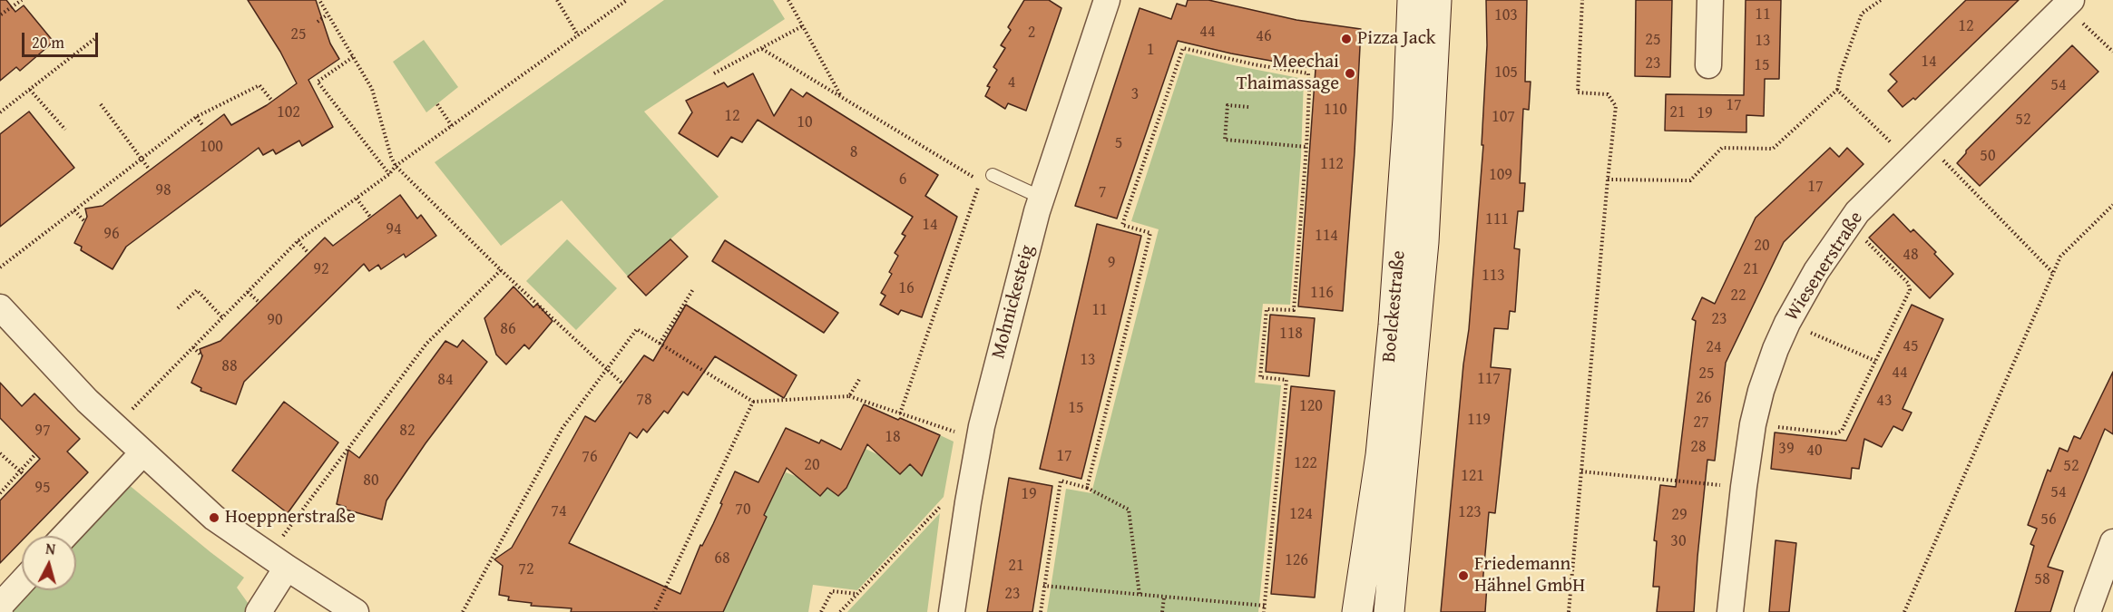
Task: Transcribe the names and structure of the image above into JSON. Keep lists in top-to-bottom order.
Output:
{
  "streets": {
    "main road": ["Boelckestraße"],
    "street": ["Wiesenerstraße", "Mohnickesteig"]
  },
  "places": [
    "Pizza Jack",
    "Meechai Thaimassage",
    "Hoeppnerstraße",
    "Friedemann Hähnel GmbH"
  ],
  "house_numbers": [
    "11",
    "103",
    "12",
    "44",
    "2",
    "25",
    "46",
    "25",
    "13",
    "1",
    "14",
    "23",
    "15",
    "105",
    "4",
    "54",
    "3",
    "17",
    "110",
    "102",
    "21",
    "19",
    "12",
    "107",
    "52",
    "10",
    "5",
    "100",
    "8",
    "50",
    "112",
    "109",
    "6",
    "17",
    "98",
    "7",
    "111",
    "14",
    "94",
    "96",
    "114",
    "20",
    "48",
    "9",
    "92",
    "21",
    "113",
    "16",
    "116",
    "22",
    "11",
    "23",
    "90",
    "86",
    "118",
    "45",
    "24",
    "13",
    "88",
    "44",
    "25",
    "117",
    "84",
    "26",
    "78",
    "43",
    "120",
    "15",
    "119",
    "27",
    "97",
    "82",
    "18",
    "28",
    "39",
    "40",
    "17",
    "76",
    "122",
    "20",
    "52",
    "121",
    "80",
    "95",
    "54",
    "19",
    "70",
    "74",
    "123",
    "124",
    "29",
    "56",
    "30",
    "68",
    "126",
    "21",
    "72",
    "58",
    "23"
  ],
  "scale_bar": "20 m",
  "north": "top"
}
